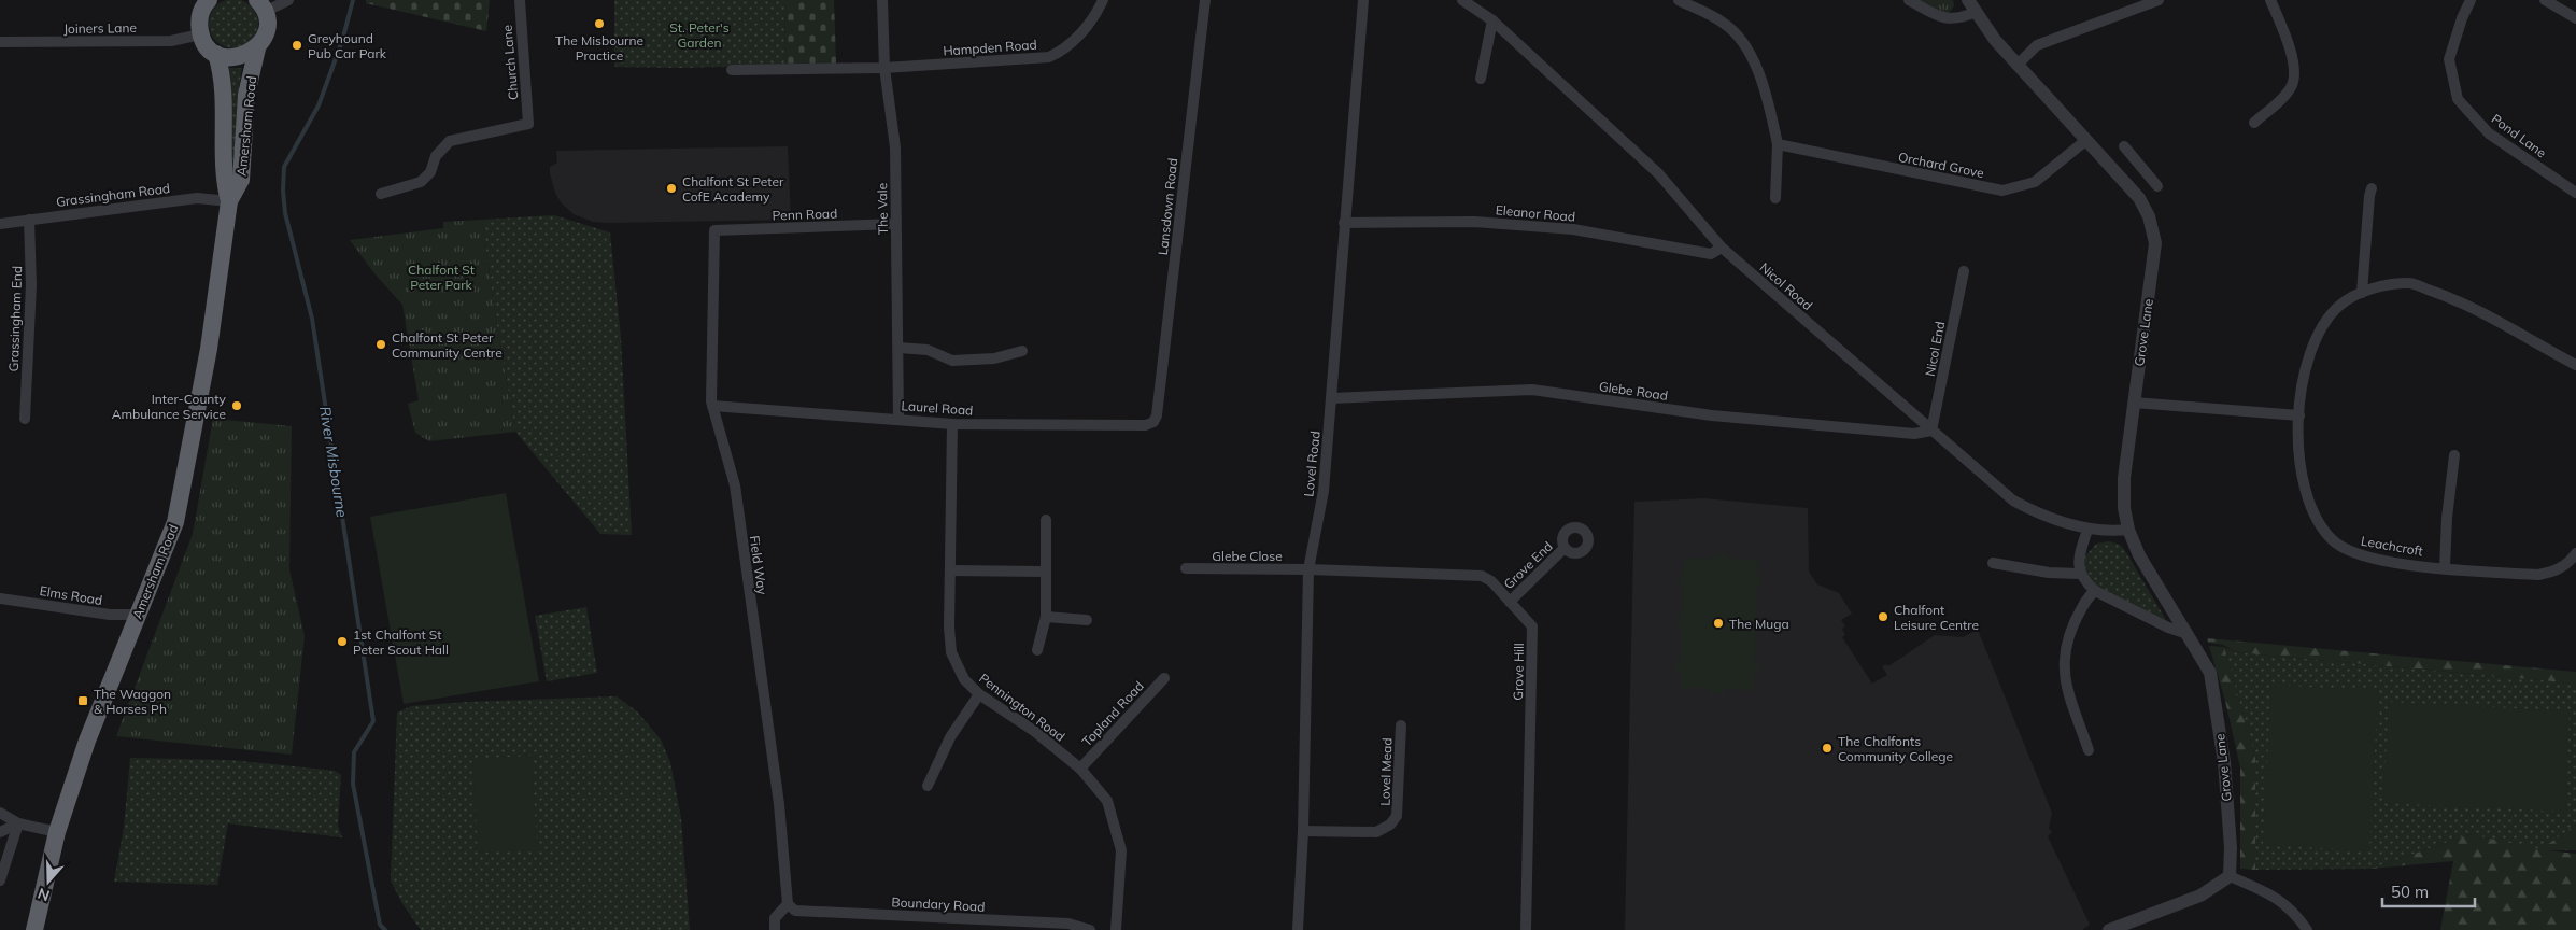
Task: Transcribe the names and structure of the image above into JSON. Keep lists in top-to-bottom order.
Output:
{
  "streets": {
    "highway": ["Amersham Road"],
    "street": [
      "Joiners Lane",
      "Hampden Road",
      "Church Lane",
      "Pond Lane",
      "Orchard Grove",
      "Grassingham Road",
      "Lansdown Road",
      "The Vale",
      "Eleanor Road",
      "Penn Road",
      "Nicol Road",
      "Grassingham End",
      "Grove Lane",
      "Nicol End",
      "Glebe Road",
      "Laurel Road",
      "Lovel Road",
      "Leachcroft",
      "Glebe Close",
      "Field Way",
      "Grove End",
      "Elms Road",
      "Grove Hill",
      "Pennington Road",
      "Topland Road",
      "Lovel Mead",
      "Boundary Road"
    ]
  },
  "crossings": [
    ["Hampden Road", "The Vale"],
    ["Amersham Road", "Grassingham Road"],
    ["Amersham Road", "Elms Road"],
    ["Orchard Grove", "Grove Lane"],
    ["Grassingham Road", "Grassingham End"],
    ["Lansdown Road", "Laurel Road"],
    ["The Vale", "Penn Road"],
    ["The Vale", "Laurel Road"],
    ["Eleanor Road", "Nicol Road"],
    ["Eleanor Road", "Lovel Road"],
    ["Penn Road", "Field Way"],
    ["Nicol Road", "Grove Lane"],
    ["Nicol Road", "Nicol End"],
    ["Nicol Road", "Glebe Road"],
    ["Nicol End", "Glebe Road"],
    ["Glebe Road", "Lovel Road"],
    ["Laurel Road", "Field Way"],
    ["Laurel Road", "Pennington Road"],
    ["Lovel Road", "Glebe Close"],
    ["Lovel Road", "Grove Hill"],
    ["Lovel Road", "Lovel Mead"],
    ["Glebe Close", "Grove Hill"],
    ["Field Way", "Boundary Road"],
    ["Grove End", "Grove Hill"],
    ["Pennington Road", "Topland Road"]
  ],
  "water": ["River Misbourne"],
  "parks": ["St. Peter's Garden", "Chalfont St Peter Park"],
  "places": {
    "other": [
      "The Misbourne Practice",
      "Greyhound Pub Car Park",
      "Chalfont St Peter CofE Academy",
      "Chalfont St Peter Community Centre",
      "Inter-County Ambulance Service",
      "Chalfont Leisure Centre",
      "The Muga",
      "1st Chalfont St Peter Scout Hall",
      "The Chalfonts Community College"
    ],
    "transit": ["The Waggon & Horses Ph"]
  },
  "scale_bar": "50 m",
  "north": "bottom"
}
